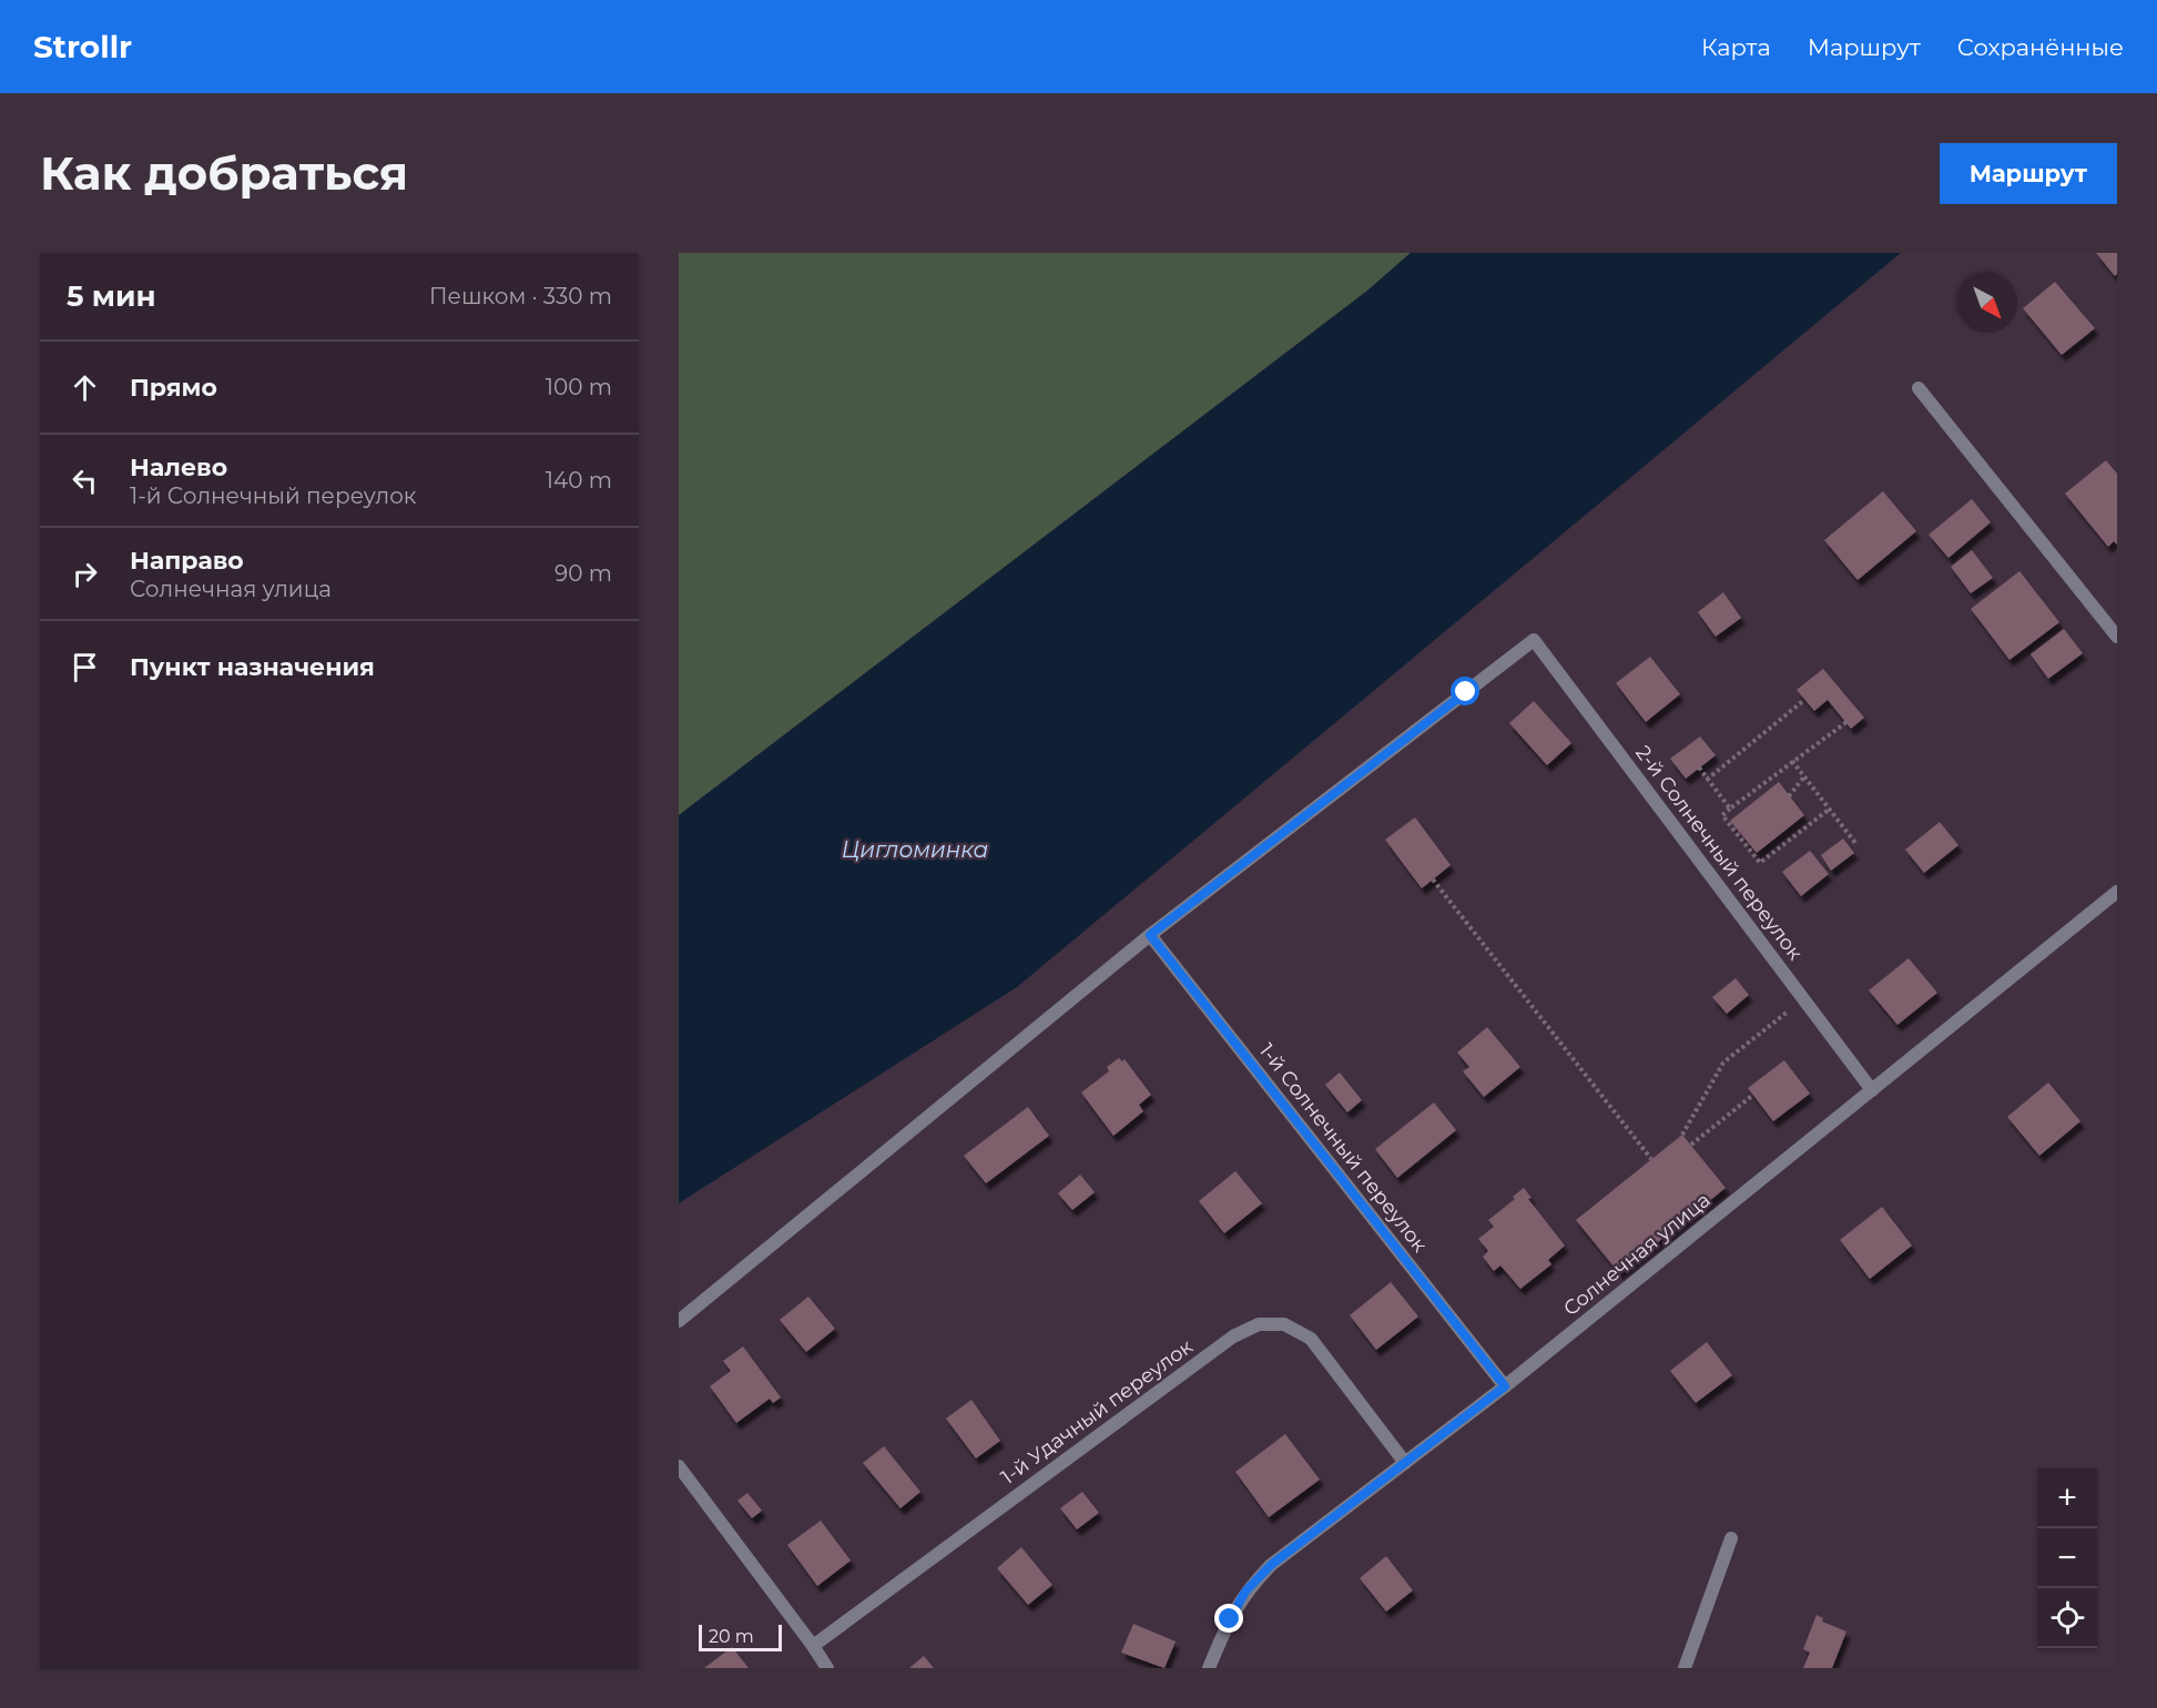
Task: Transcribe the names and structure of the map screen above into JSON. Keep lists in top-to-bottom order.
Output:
{
  "streets": {
    "street": [
      "2-й Солнечный переулок",
      "1-й Солнечный переулок",
      "Солнечная улица",
      "1-й Удачный переулок"
    ]
  },
  "crossings": [
    ["2-й Солнечный переулок", "1-й Солнечный переулок"],
    ["2-й Солнечный переулок", "Солнечная улица"],
    ["1-й Солнечный переулок", "Солнечная улица"],
    ["Солнечная улица", "1-й Удачный переулок"]
  ],
  "water": ["Цигломинка"],
  "scale_bar": "20 m",
  "north": "bottom right",
  "page": {
    "header": "Strollr",
    "nav": ["Карта", "Маршрут", "Сохранённые"],
    "buttons": "Маршрут",
    "title": "Как добраться",
    "heading": ["5 мин", "Пешком · 330 m"],
    "list": [
      ["Прямо", "100 m"],
      ["Налево", "1-й Солнечный переулок", "140 m"],
      ["Направо", "Солнечная улица", "90 m"],
      "Пункт назначения"
    ],
    "map_buttons": ["+", "−"],
    "scale": "20 m"
  }
}
